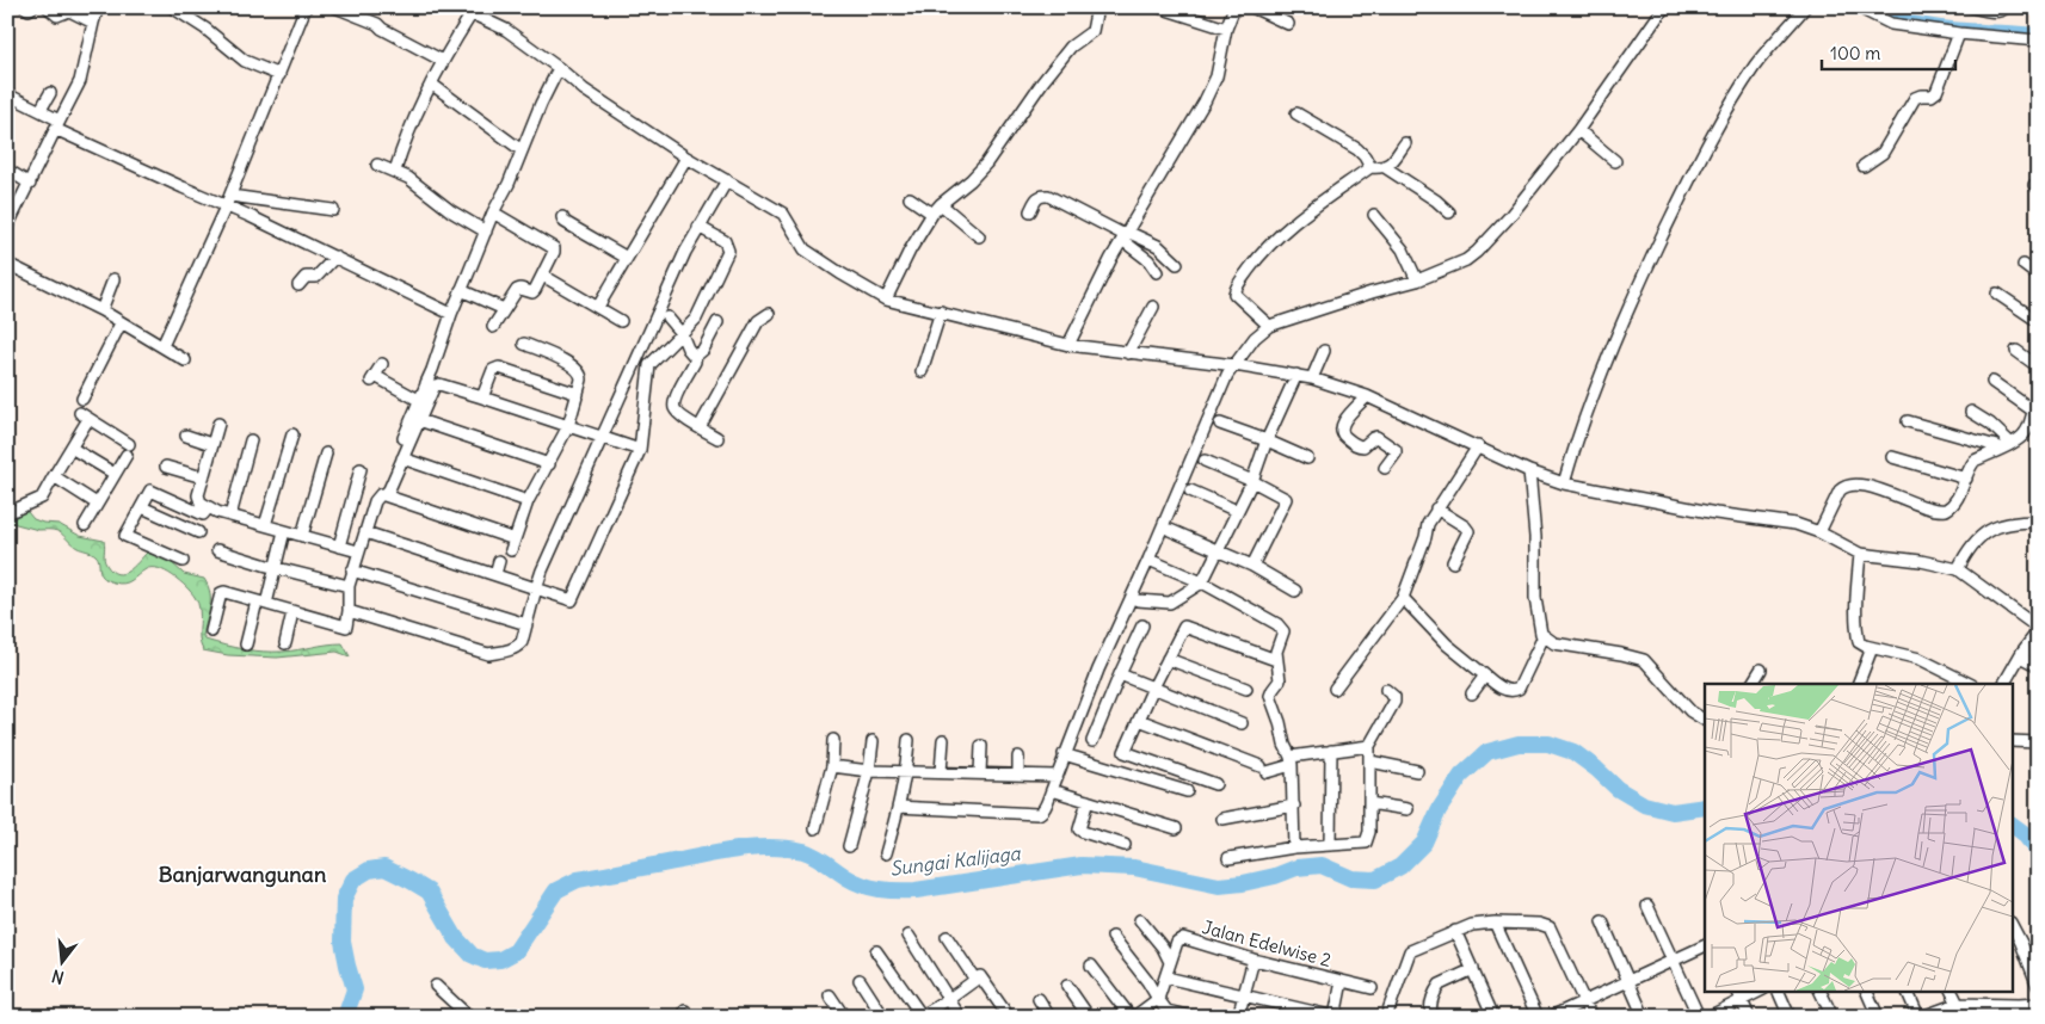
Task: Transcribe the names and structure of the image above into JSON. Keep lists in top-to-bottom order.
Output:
{
  "streets": {
    "street": ["Jalan Edelwise 2"]
  },
  "districts": ["Banjarwangunan"],
  "water": ["Sungai Kalijaga"],
  "scale_bar": "100 m",
  "north": "bottom"
}
